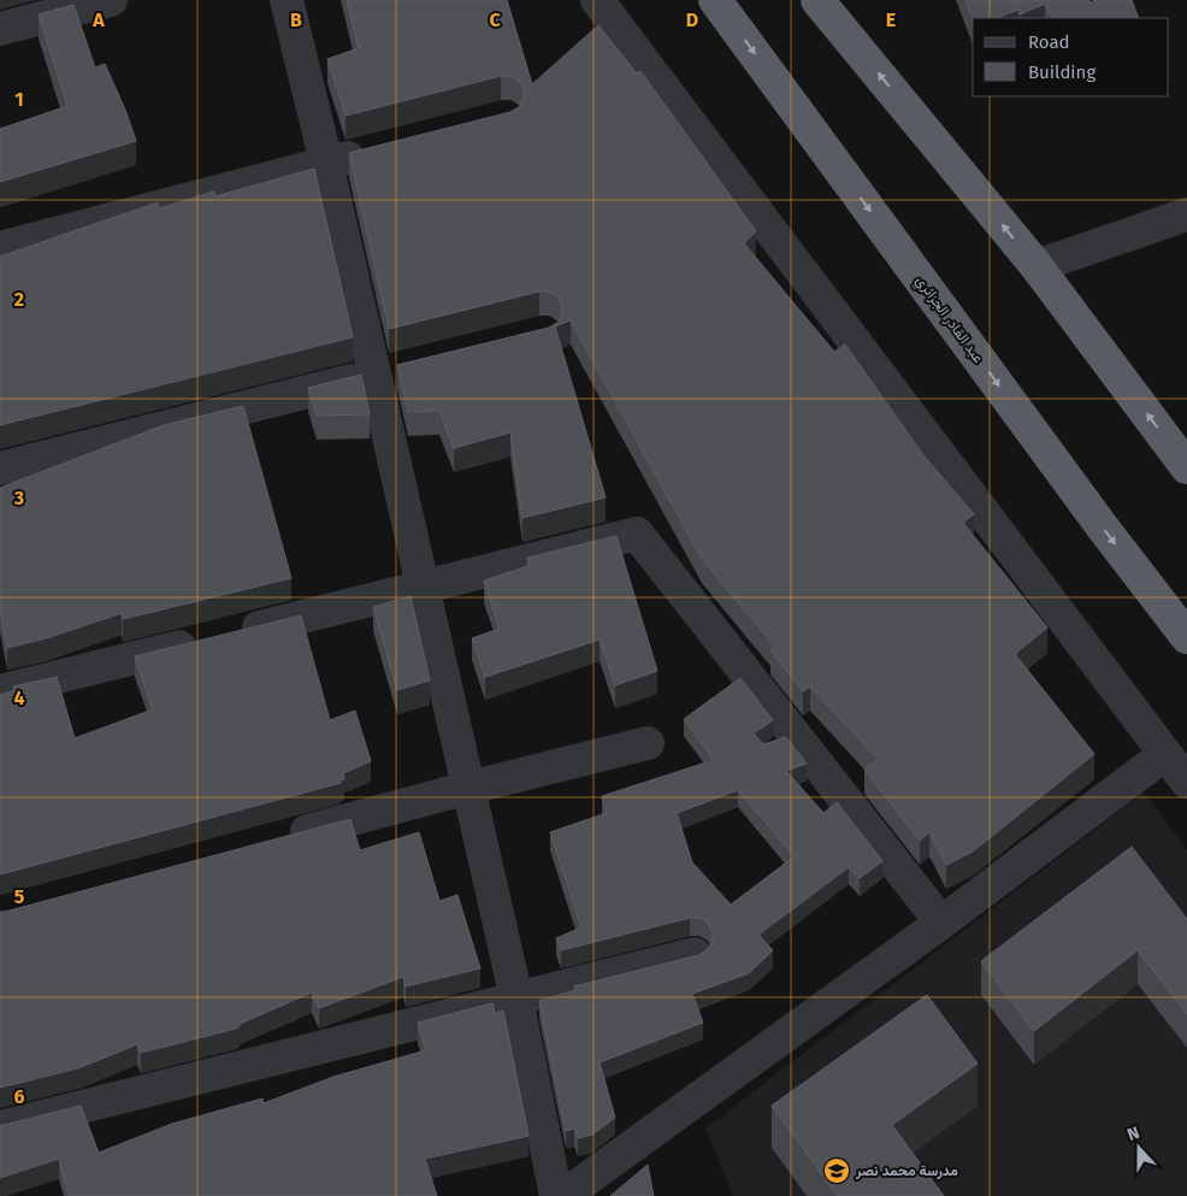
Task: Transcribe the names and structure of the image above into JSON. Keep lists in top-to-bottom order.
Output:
{
  "streets": {
    "highway": ["عبد القادر الجزائري"]
  },
  "places": {
    "school or university": ["مدرسة محمد نصر"]
  },
  "legend": ["Road", "Building"],
  "north": "top",
  "grid": {
    "columns": [
      "A",
      "B",
      "C",
      "D",
      "E"
    ],
    "rows": [
      "1",
      "2",
      "3",
      "4",
      "5",
      "6"
    ]
  }
}
